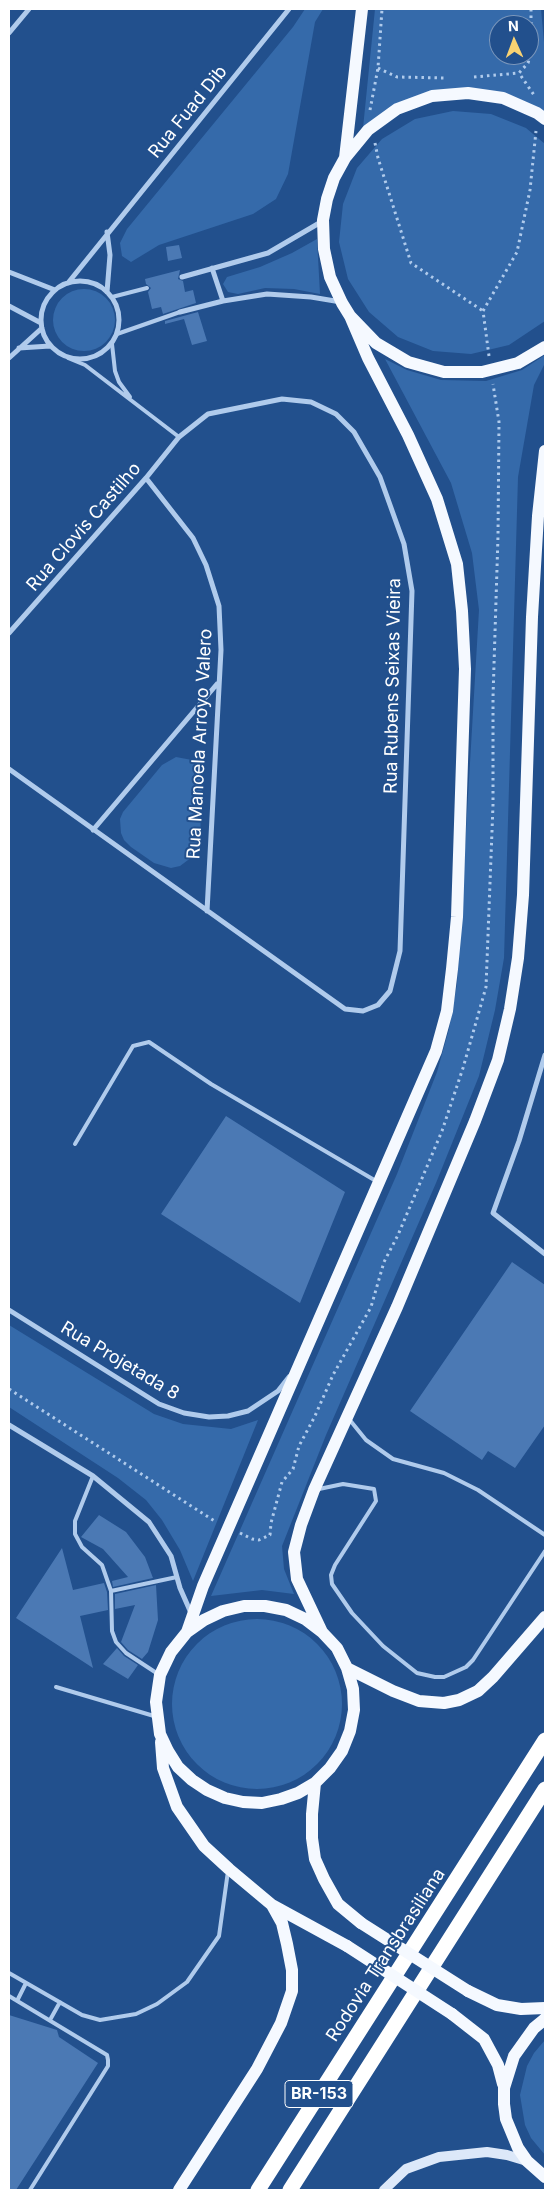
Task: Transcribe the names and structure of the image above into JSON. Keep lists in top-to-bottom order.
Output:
{
  "streets": {
    "highway": ["Rodovia Transbrasiliana", "BR-153"],
    "street": [
      "Rua Fuad Dib",
      "Rua Clovis Castilho",
      "Rua Rubens Seixas Vieira",
      "Rua Manoela Arroyo Valero",
      "Rua Projetada 8"
    ]
  },
  "crossings": [
    ["Rua Clovis Castilho", "Rua Rubens Seixas Vieira"],
    ["Rua Clovis Castilho", "Rua Manoela Arroyo Valero"],
    ["Rua Rubens Seixas Vieira", "Rua Manoela Arroyo Valero"]
  ],
  "north": "top"
}
